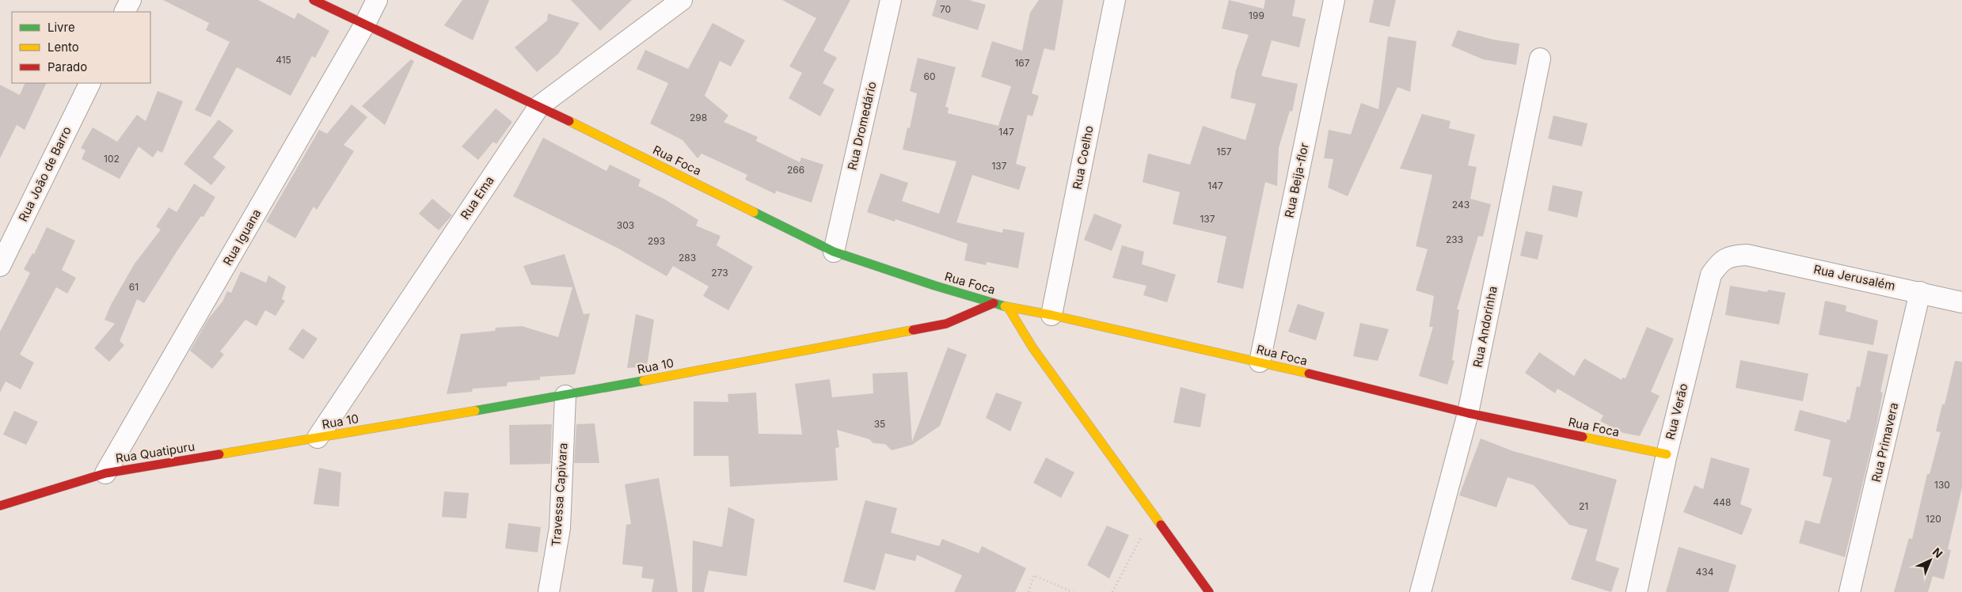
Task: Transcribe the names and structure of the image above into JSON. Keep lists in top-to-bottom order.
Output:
{
  "streets": {
    "street": [
      "Rua Dromedário",
      "Rua Coelho",
      "Rua Foca",
      "Rua João de Barro",
      "Rua Beija-flor",
      "Rua Ema",
      "Rua Iguana",
      "Rua Jerusalém",
      "Rua Andorinha",
      "Rua 10",
      "Rua Verão",
      "Rua Primavera",
      "Rua Quatipuru",
      "Travessa Capivara"
    ]
  },
  "crossings": [
    ["Rua Dromedário", "Rua Foca"],
    ["Rua Coelho", "Rua Foca"],
    ["Rua Foca", "Rua Beija-flor"],
    ["Rua Foca", "Rua Ema"],
    ["Rua Foca", "Rua Iguana"],
    ["Rua Foca", "Rua Andorinha"],
    ["Rua Foca", "Rua 10"],
    ["Rua Foca", "Rua Verão"],
    ["Rua Ema", "Rua 10"],
    ["Rua Ema", "Rua Quatipuru"],
    ["Rua Iguana", "Rua Quatipuru"],
    ["Rua Jerusalém", "Rua Verão"],
    ["Rua Jerusalém", "Rua Primavera"],
    ["Rua 10", "Rua Quatipuru"],
    ["Rua 10", "Travessa Capivara"]
  ],
  "house_numbers": [
    "70",
    "199",
    "415",
    "167",
    "60",
    "298",
    "147",
    "157",
    "102",
    "137",
    "266",
    "147",
    "243",
    "137",
    "303",
    "233",
    "293",
    "283",
    "273",
    "61",
    "35",
    "130",
    "448",
    "21",
    "120",
    "434"
  ],
  "legend": ["Livre", "Lento", "Parado"],
  "north": "top right"
}
